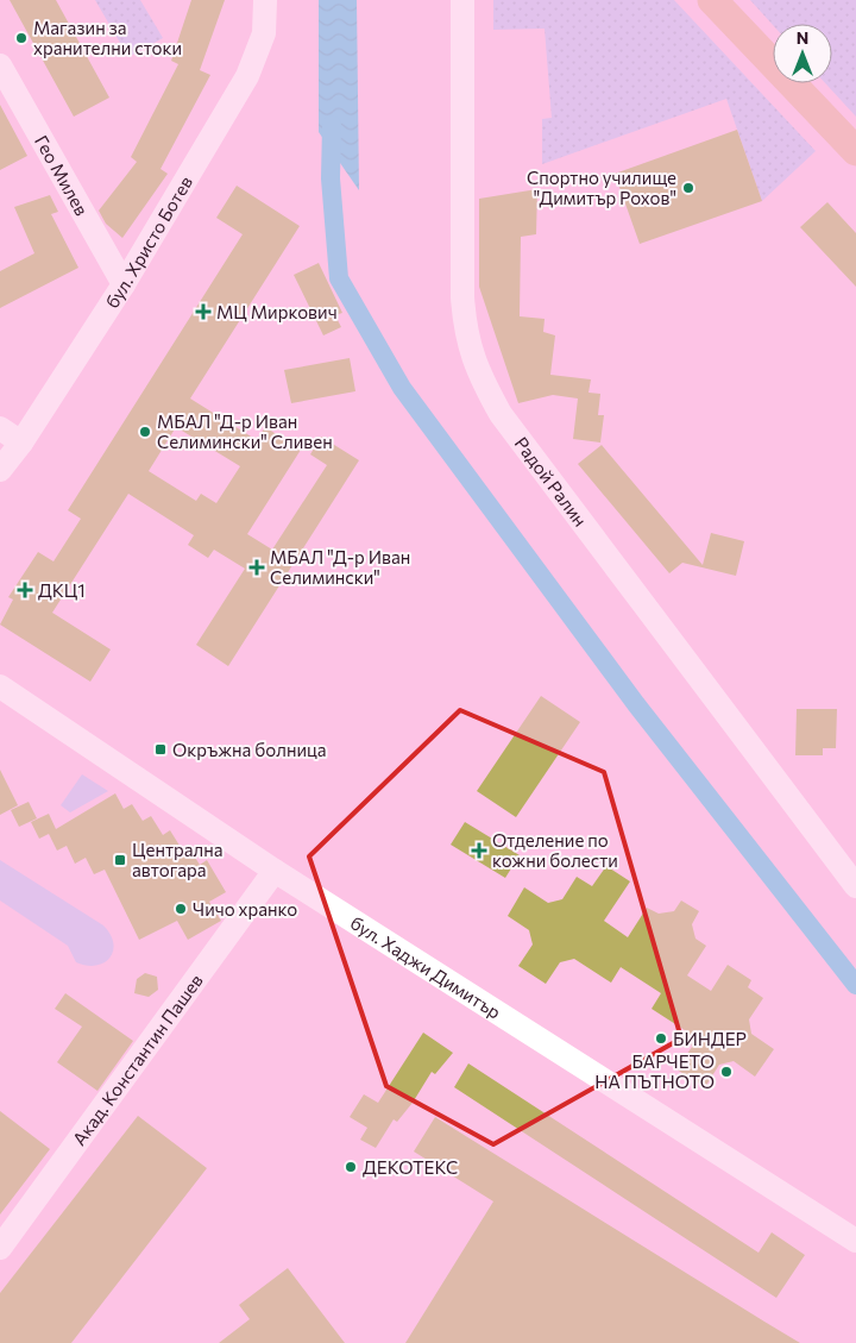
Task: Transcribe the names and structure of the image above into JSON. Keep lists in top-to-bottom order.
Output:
{
  "streets": {
    "street": [
      "Гео Милев",
      "бул. Христо Ботев",
      "Радой Ралин",
      "бул. Хаджи Димитър",
      "Акад. Константин Пашев"
    ]
  },
  "crossings": [
    ["Гео Милев", "бул. Христо Ботев"],
    ["бул. Хаджи Димитър", "Акад. Константин Пашев"]
  ],
  "places": {
    "other": [
      "Магазин за хранителни стоки",
      "Спортно училище \"Димитър Рохов\"",
      "МБАЛ \"Д-р Иван Селимински\" Сливен",
      "Чичо хранко",
      "БИНДЕР",
      "БАРЧЕТО НА ПЪТНОТО",
      "ДЕКОТЕКС"
    ],
    "health": [
      "МЦ Миркович",
      "МБАЛ \"Д-р Иван Селимински\"",
      "ДКЦ1",
      "Отделение по кожни болести"
    ],
    "transit": ["Окръжна болница", "Централна автогара"]
  },
  "north": "top"
}
